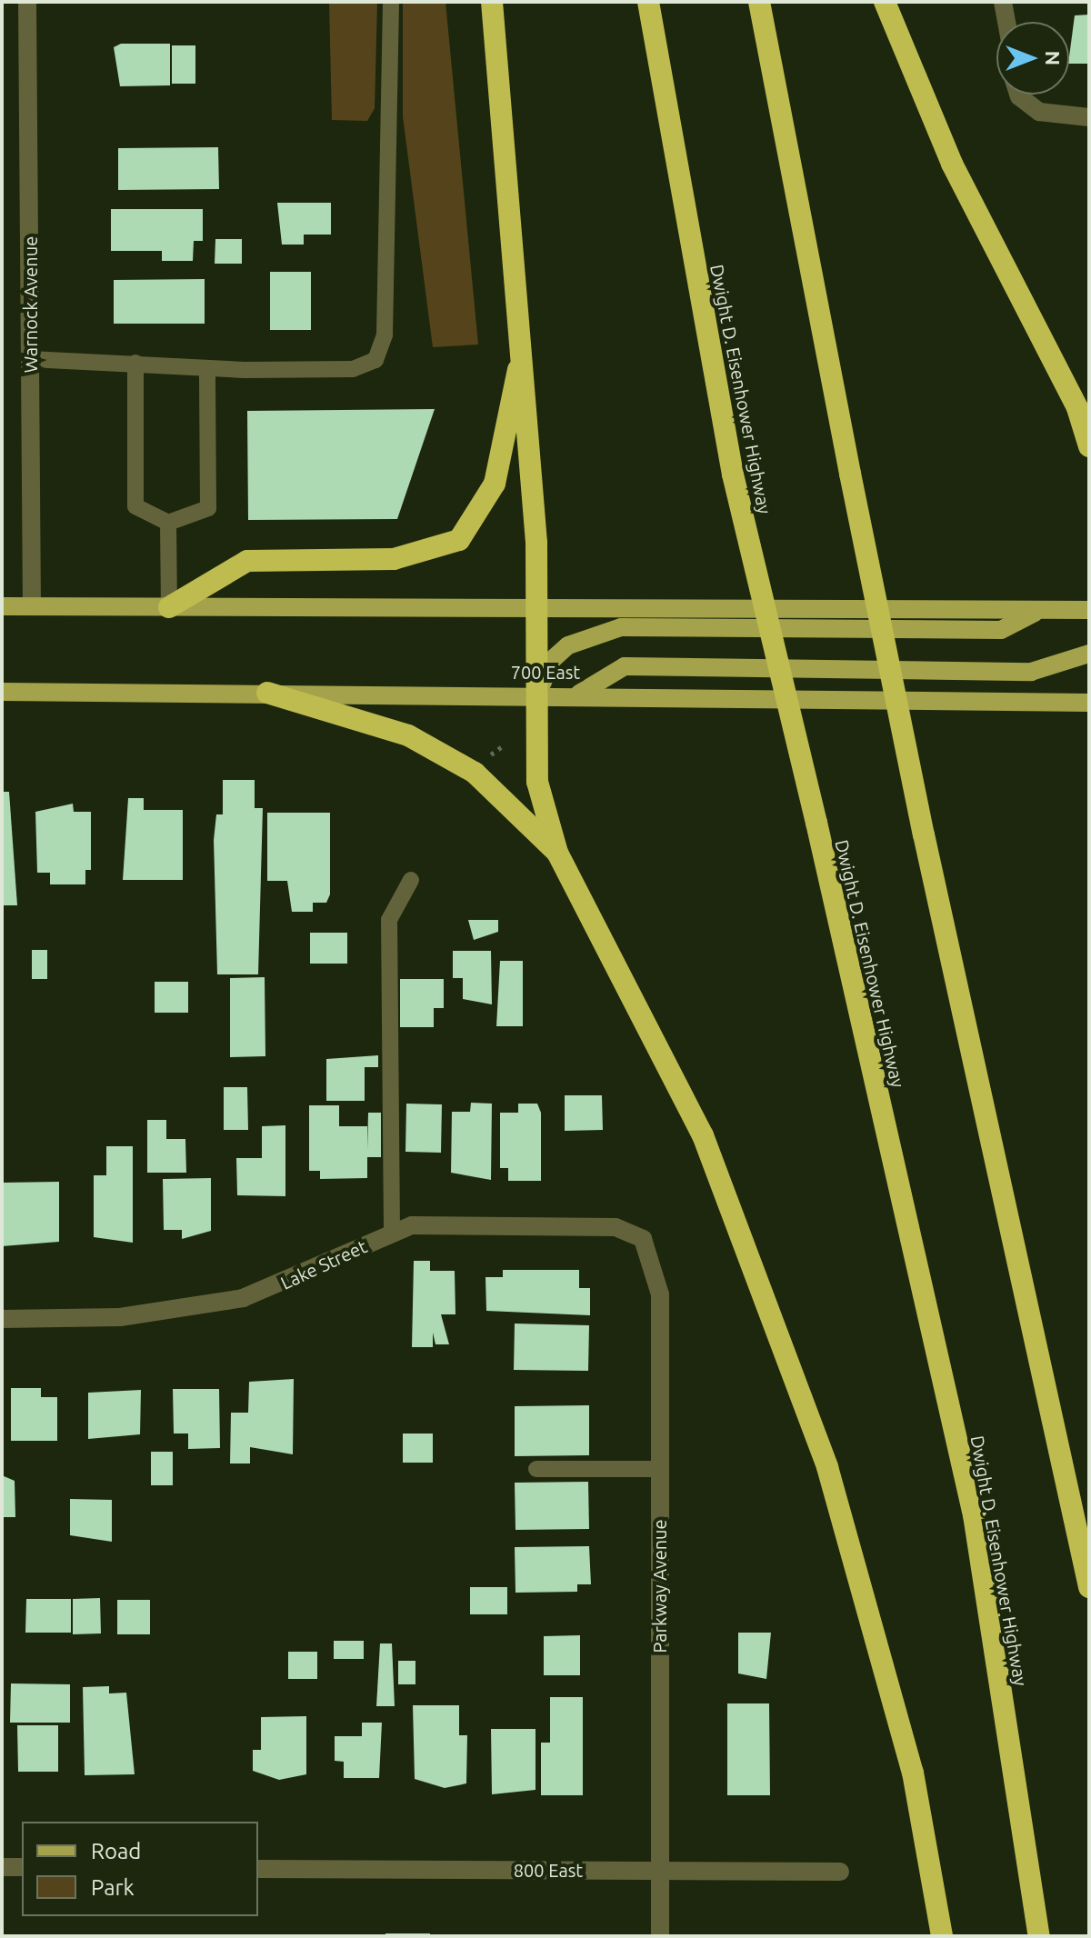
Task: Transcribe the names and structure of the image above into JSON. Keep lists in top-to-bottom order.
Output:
{
  "streets": {
    "highway": ["Dwight D. Eisenhower Highway"],
    "main road": ["700 East"],
    "street": [
      "Warnock Avenue",
      "Lake Street",
      "Parkway Avenue",
      "800 East"
    ]
  },
  "crossings": [
    ["Lake Street", "Parkway Avenue"],
    ["Parkway Avenue", "800 East"]
  ],
  "legend": ["Road", "Park"],
  "north": "right"
}
